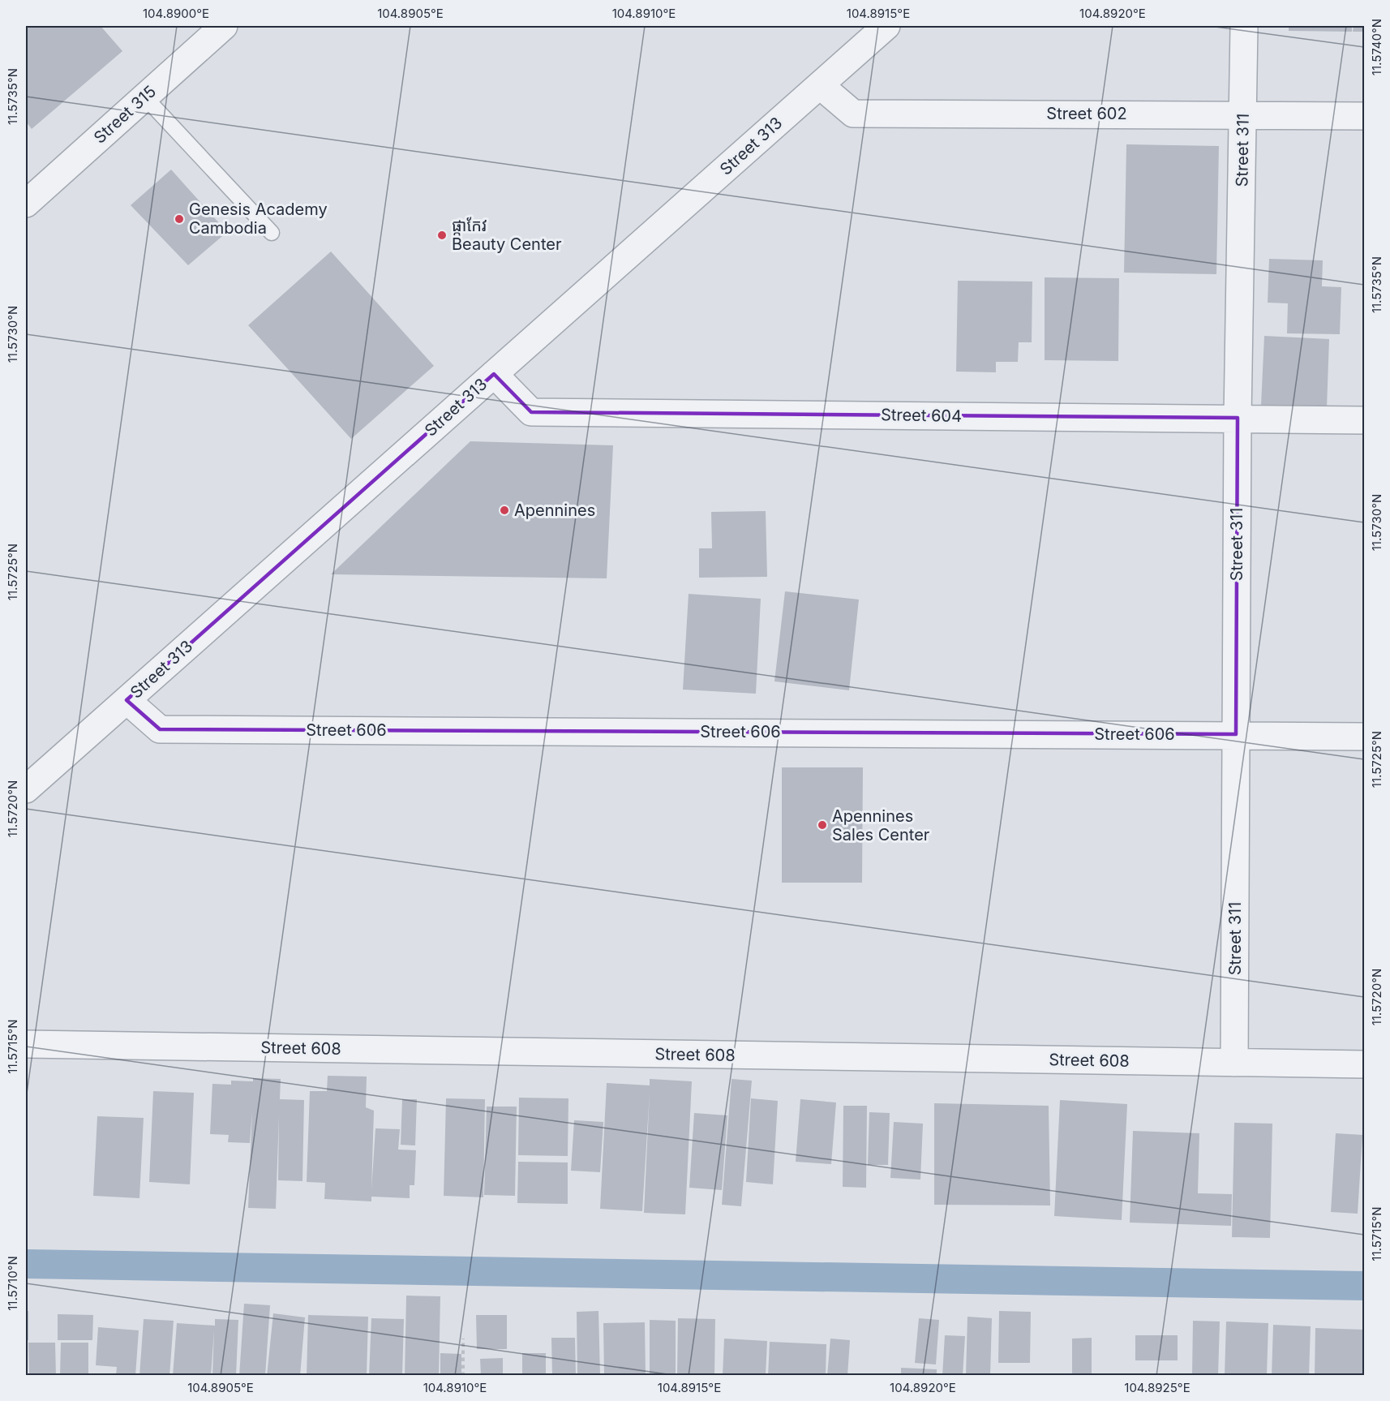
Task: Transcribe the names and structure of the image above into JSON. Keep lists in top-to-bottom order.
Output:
{
  "streets": {
    "street": [
      "Street 602",
      "Street 315",
      "Street 313",
      "Street 311",
      "Street 604",
      "Street 606",
      "Street 608"
    ]
  },
  "crossings": [
    ["Street 602", "Street 313"],
    ["Street 602", "Street 311"],
    ["Street 313", "Street 604"],
    ["Street 313", "Street 606"],
    ["Street 311", "Street 604"],
    ["Street 311", "Street 606"],
    ["Street 311", "Street 608"]
  ],
  "places": [
    "Genesis Academy Cambodia",
    "ផ្កាកែវ Beauty Center",
    "Apennines",
    "Apennines Sales Center"
  ],
  "coordinates": [
    "104.8900°E",
    "104.8905°E",
    "104.8910°E",
    "104.8915°E",
    "104.8920°E",
    "11.5740°N",
    "11.5735°N",
    "11.5730°N",
    "11.5725°N",
    "11.5720°N",
    "11.5715°N",
    "11.5710°N",
    "104.8925°E"
  ]
}
